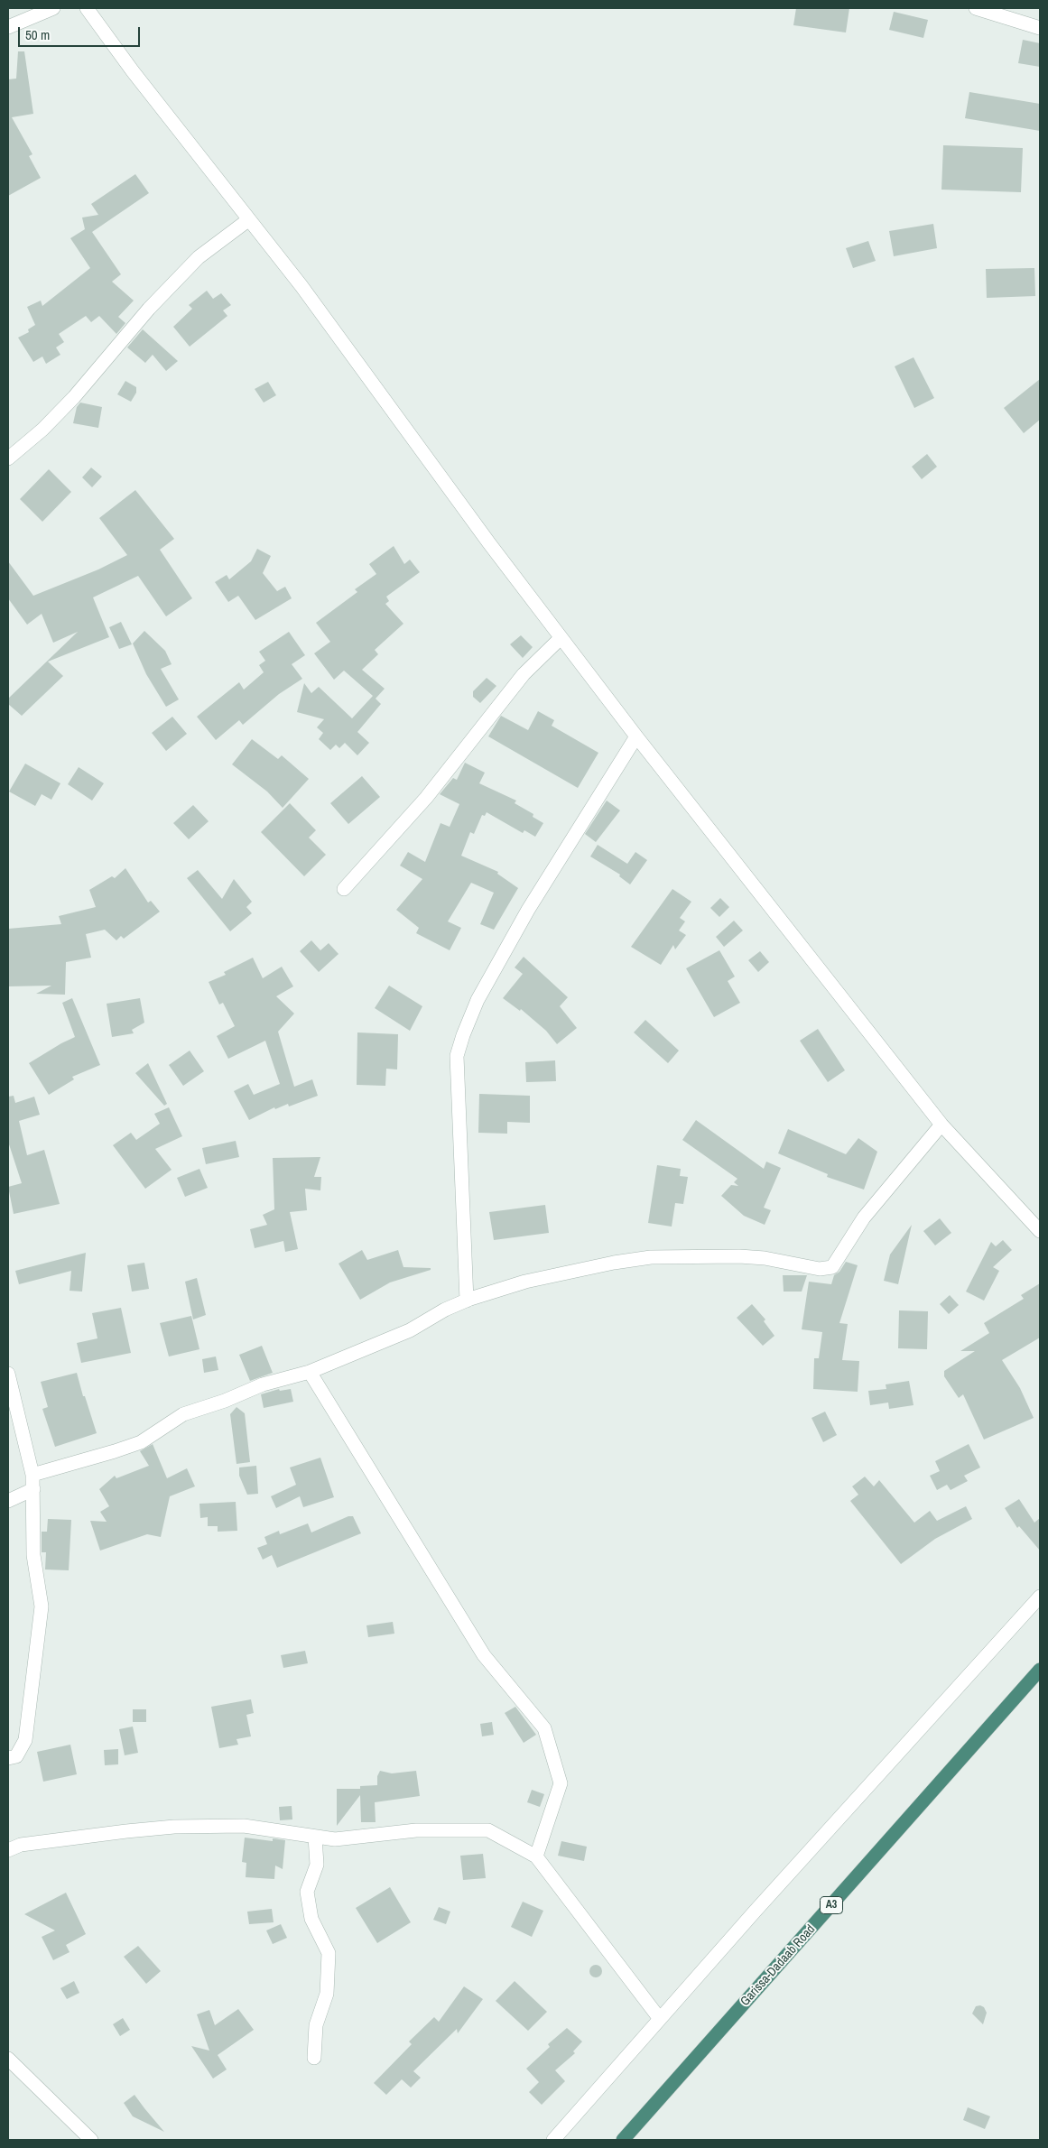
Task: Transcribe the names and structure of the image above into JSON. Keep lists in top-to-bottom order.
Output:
{
  "streets": {
    "highway": ["A3", "Garissa-Dadaab Road"]
  },
  "scale_bar": "50 m"
}
